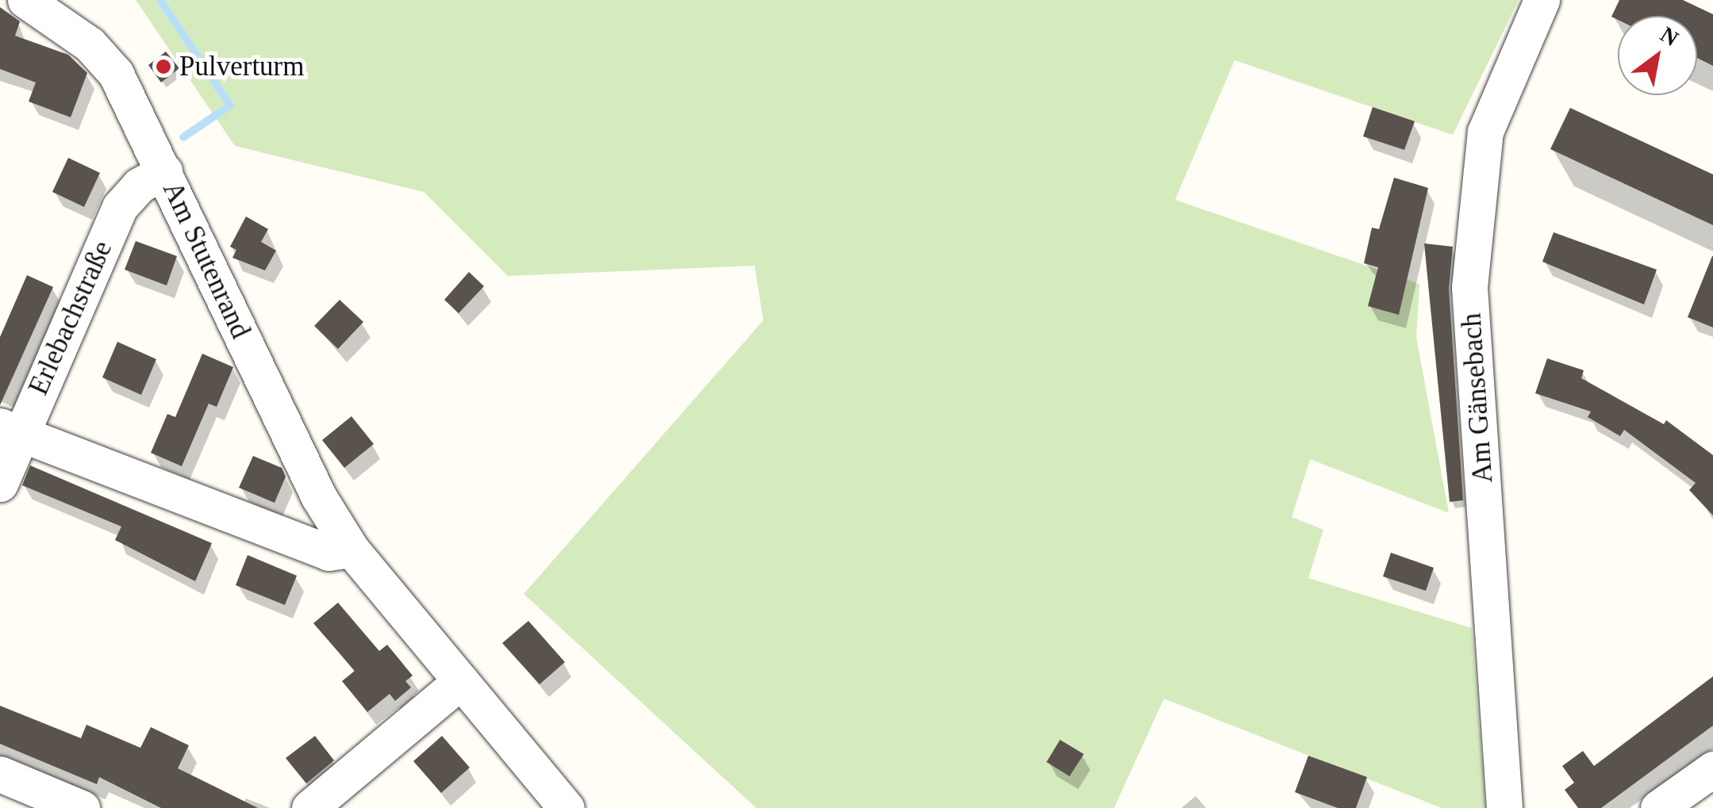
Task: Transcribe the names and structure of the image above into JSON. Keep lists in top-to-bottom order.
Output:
{
  "streets": {
    "street": ["Am Stutenrand", "Erlebachstraße", "Am Gänsebach"]
  },
  "crossings": [
    ["Am Stutenrand", "Erlebachstraße"]
  ],
  "places": ["Pulverturm"],
  "north": "top right"
}
